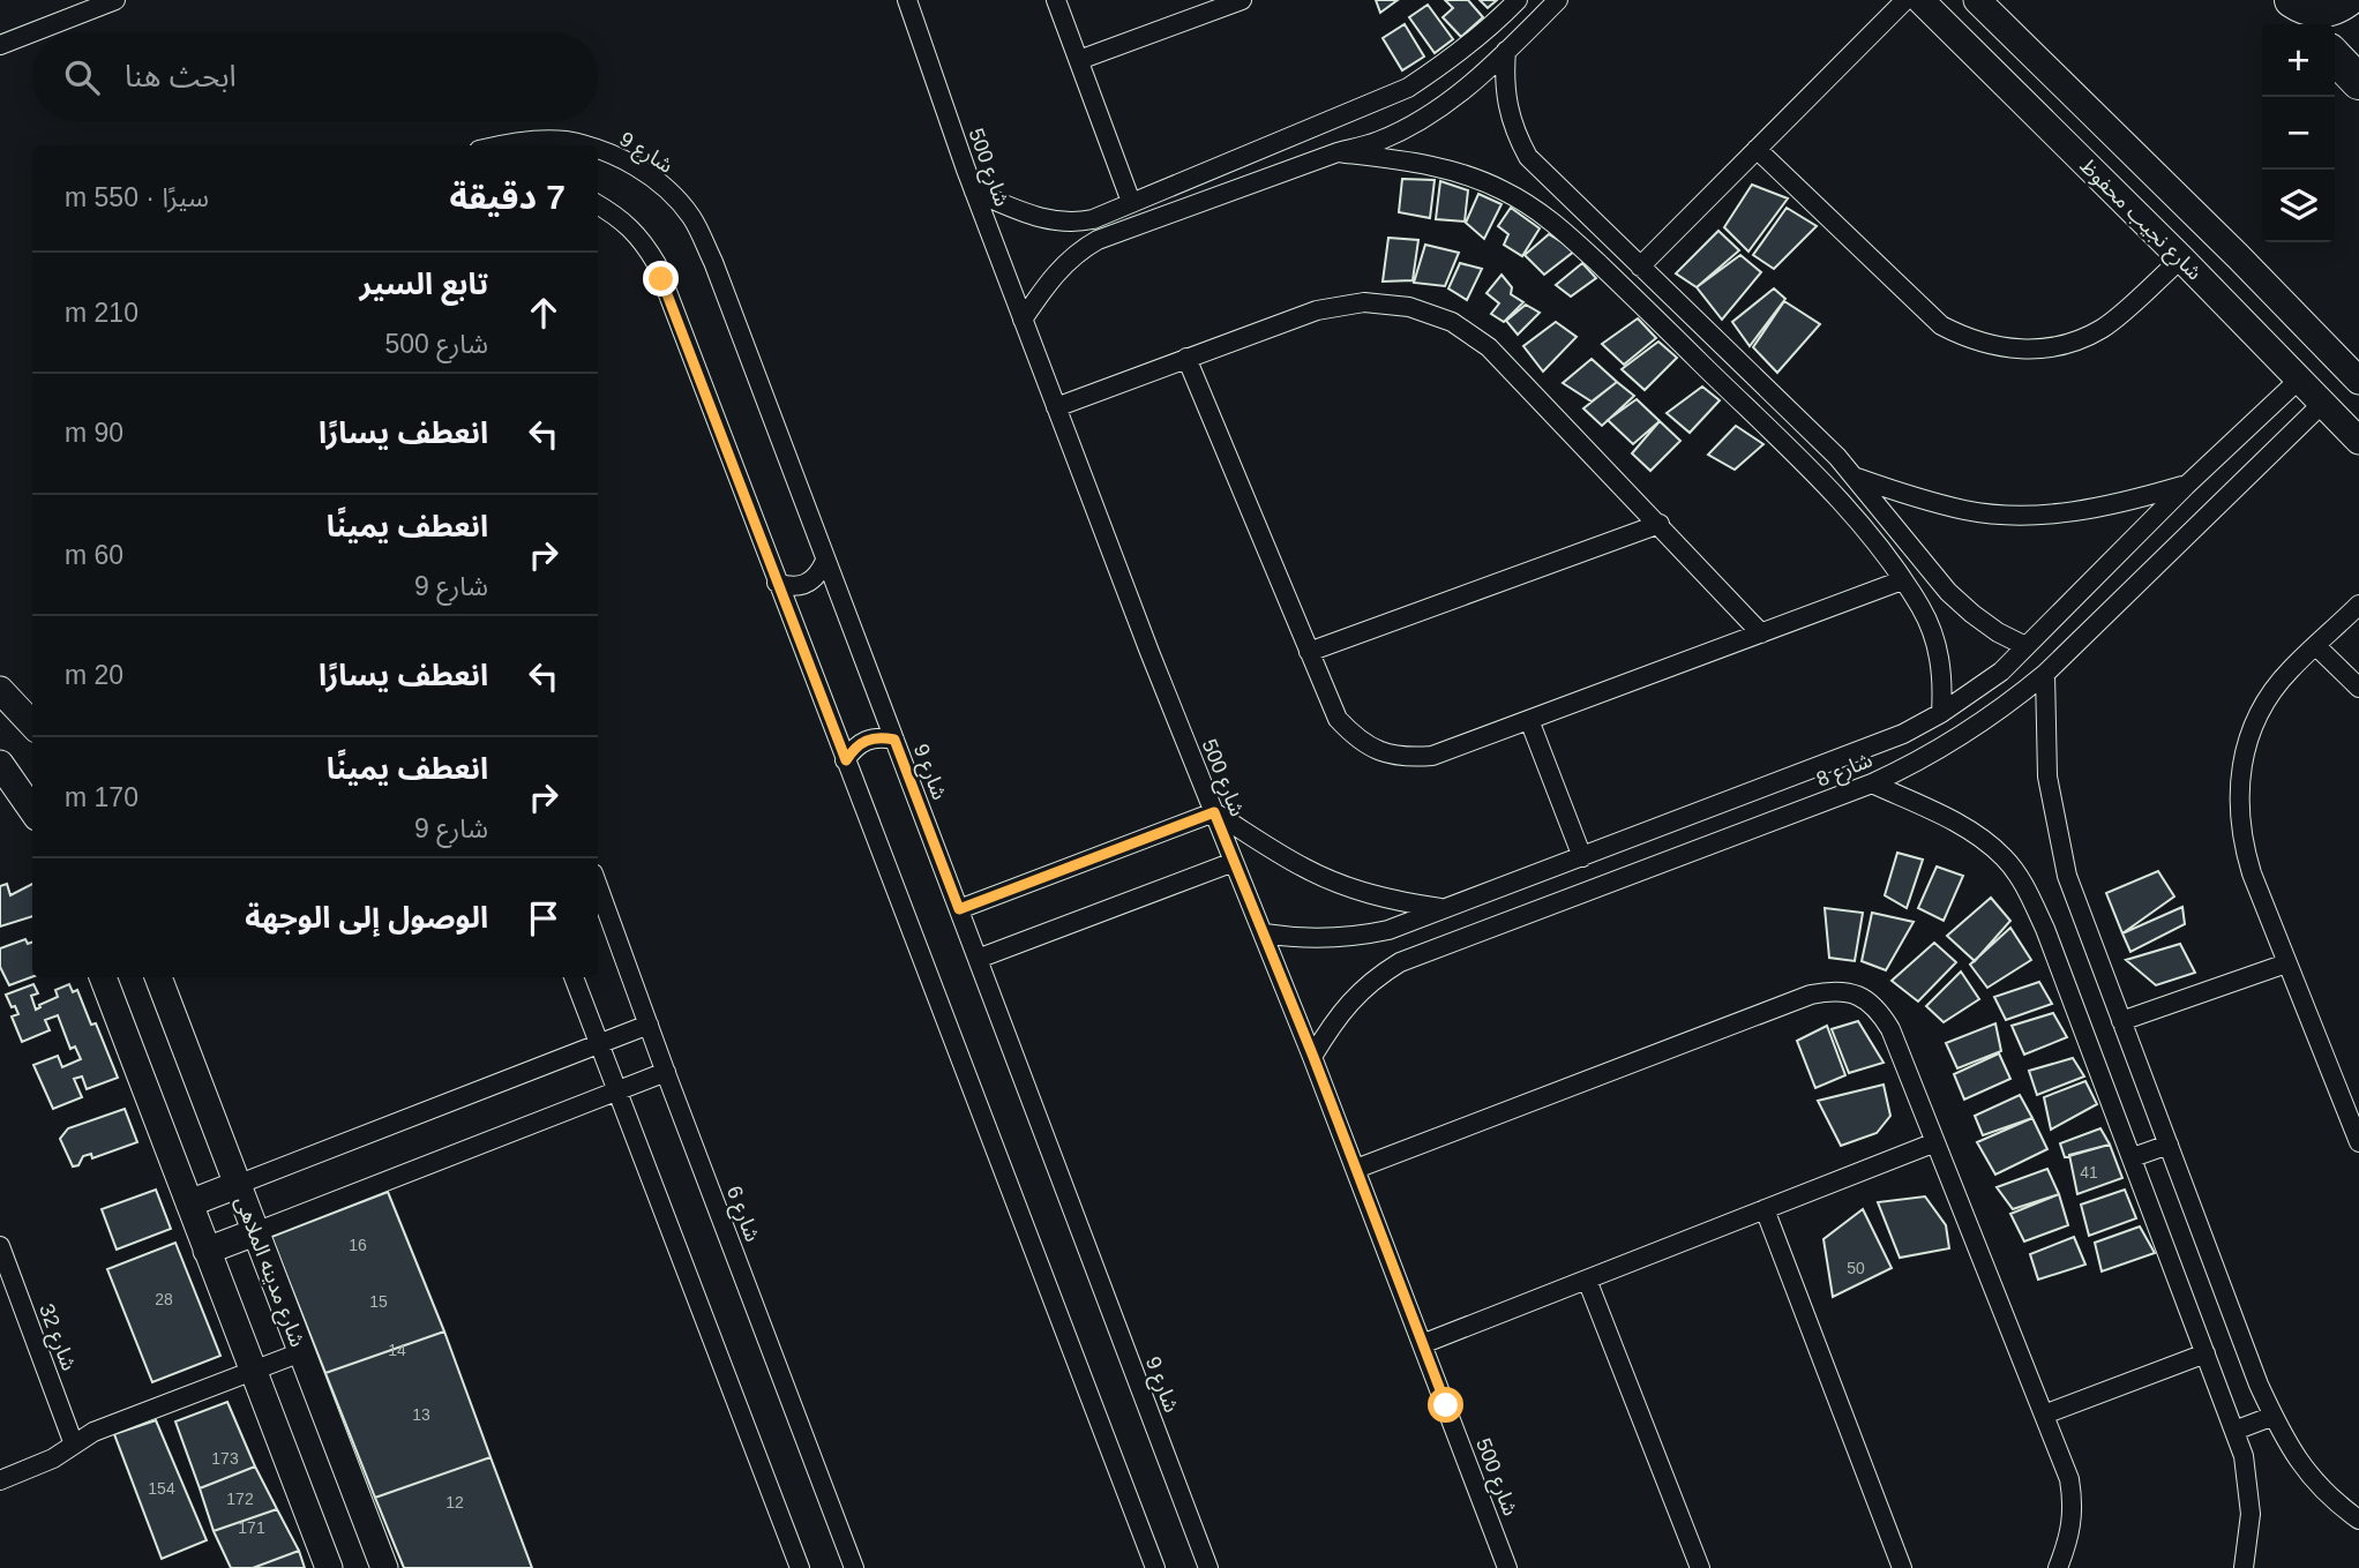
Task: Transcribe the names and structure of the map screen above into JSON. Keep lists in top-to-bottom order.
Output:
{
  "streets": {
    "street": [
      "شارع 9",
      "شارع 500",
      "شارع نجيب محفوظ",
      "شارع 8",
      "شارع 6",
      "شارع مدينه الملاهى",
      "شارع 32"
    ]
  },
  "crossings": [
    ["شارع 500", "شارع 8"],
    ["شارع نجيب محفوظ", "شارع 8"]
  ],
  "house_numbers": [
    "41",
    "16",
    "50",
    "28",
    "15",
    "14",
    "13",
    "173",
    "154",
    "172",
    "12",
    "171"
  ],
  "page": {
    "map_buttons": ["+", "−"],
    "search": "ابحث هنا",
    "heading": ["7 دقيقة", "سيرًا · 550 m"],
    "list": [
      ["تابع السير", "شارع 500", "210 m"],
      ["انعطف يسارًا", "90 m"],
      ["انعطف يمينًا", "شارع 9", "60 m"],
      ["انعطف يسارًا", "20 m"],
      ["انعطف يمينًا", "شارع 9", "170 m"],
      "الوصول إلى الوجهة"
    ]
  }
}
